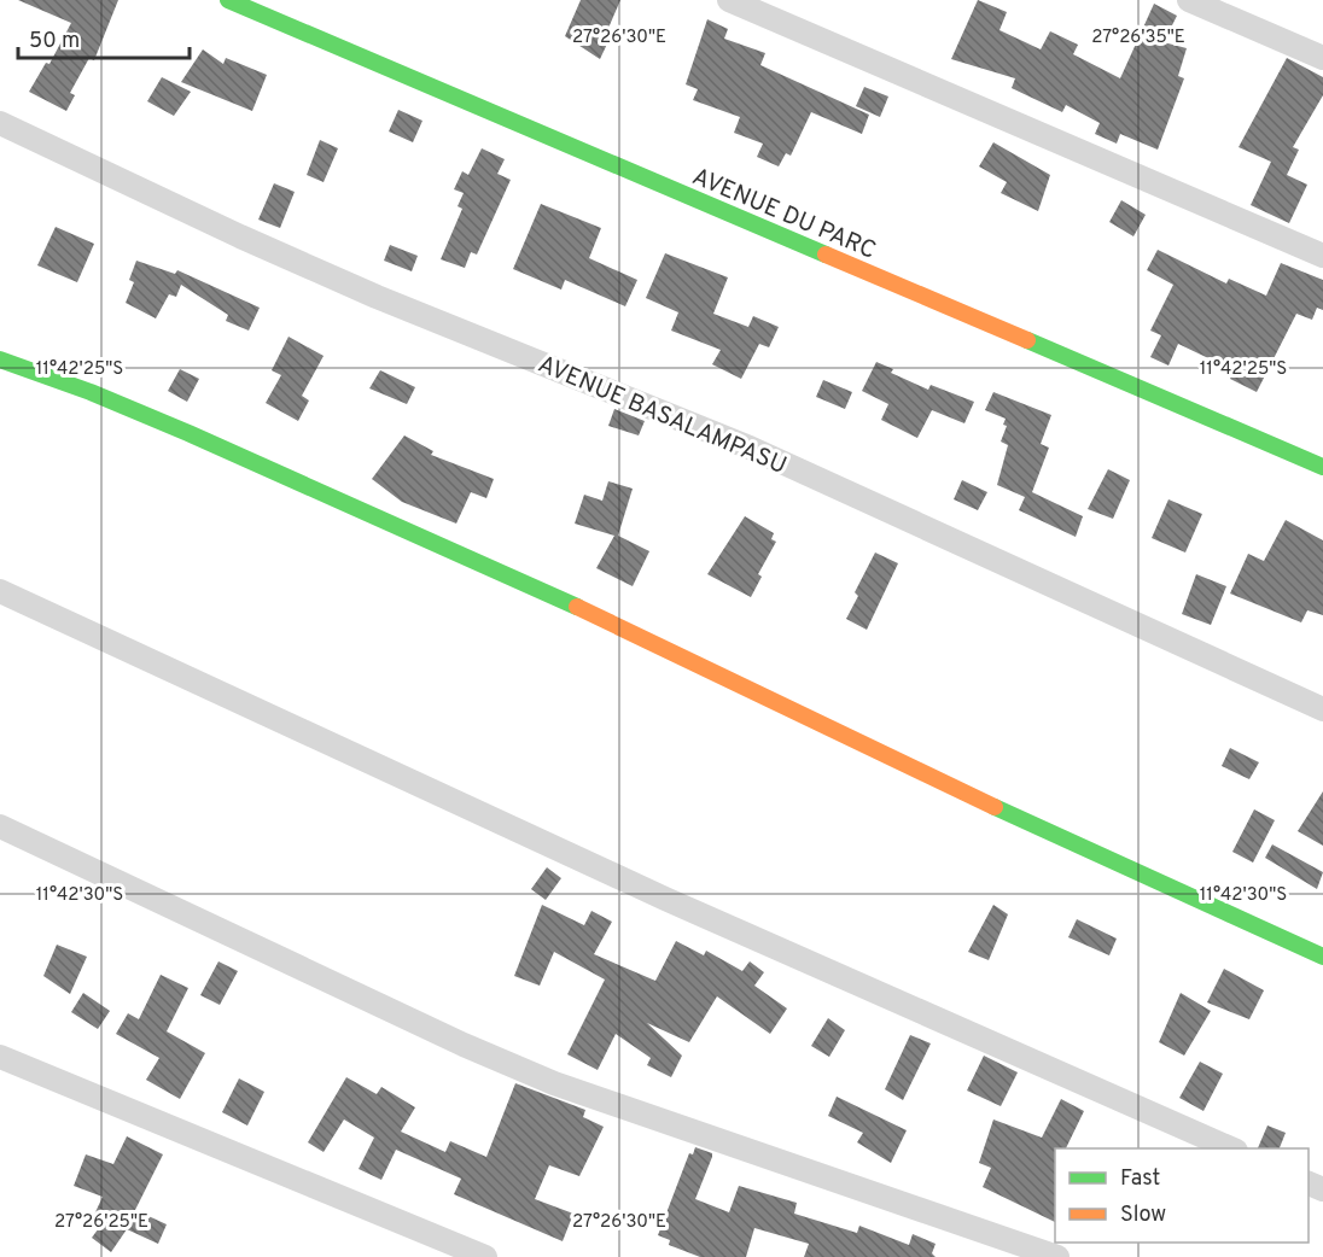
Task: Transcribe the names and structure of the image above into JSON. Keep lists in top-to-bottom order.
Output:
{
  "streets": {
    "street": ["AVENUE DU PARC", "AVENUE BASALAMPASU"]
  },
  "legend": ["Fast", "Slow"],
  "scale_bar": "50 m",
  "coordinates": [
    "27°26'30\"E",
    "27°26'35\"E",
    "11°42'25\"S",
    "11°42'30\"S",
    "27°26'25\"E"
  ]
}
